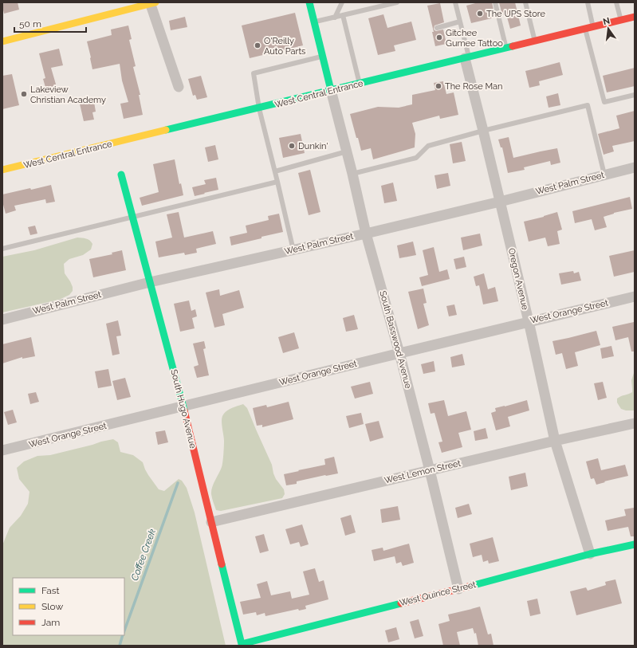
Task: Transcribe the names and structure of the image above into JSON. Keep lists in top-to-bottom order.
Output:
{
  "streets": {
    "main road": ["West Central Entrance", "South Hugo Avenue", "West Quince Street"],
    "street": [
      "West Palm Street",
      "Oregon Avenue",
      "West Orange Street",
      "South Basswood Avenue",
      "West Lemon Street"
    ]
  },
  "crossings": [
    ["West Central Entrance", "Oregon Avenue"],
    ["West Central Entrance", "South Basswood Avenue"],
    ["West Palm Street", "Oregon Avenue"],
    ["West Palm Street", "South Basswood Avenue"],
    ["West Palm Street", "South Hugo Avenue"],
    ["Oregon Avenue", "West Orange Street"],
    ["Oregon Avenue", "West Lemon Street"],
    ["Oregon Avenue", "West Quince Street"],
    ["West Orange Street", "South Basswood Avenue"],
    ["West Orange Street", "South Hugo Avenue"],
    ["South Basswood Avenue", "West Lemon Street"],
    ["South Basswood Avenue", "West Quince Street"],
    ["South Hugo Avenue", "West Lemon Street"],
    ["South Hugo Avenue", "West Quince Street"]
  ],
  "water": ["Coffee Creek"],
  "places": [
    "The UPS Store",
    "Gitchee Gumee Tattoo",
    "O'Reilly Auto Parts",
    "The Rose Man",
    "Lakeview Christian Academy",
    "Dunkin'"
  ],
  "legend": ["Fast", "Slow", "Jam"],
  "scale_bar": "50 m",
  "north": "top"
}
